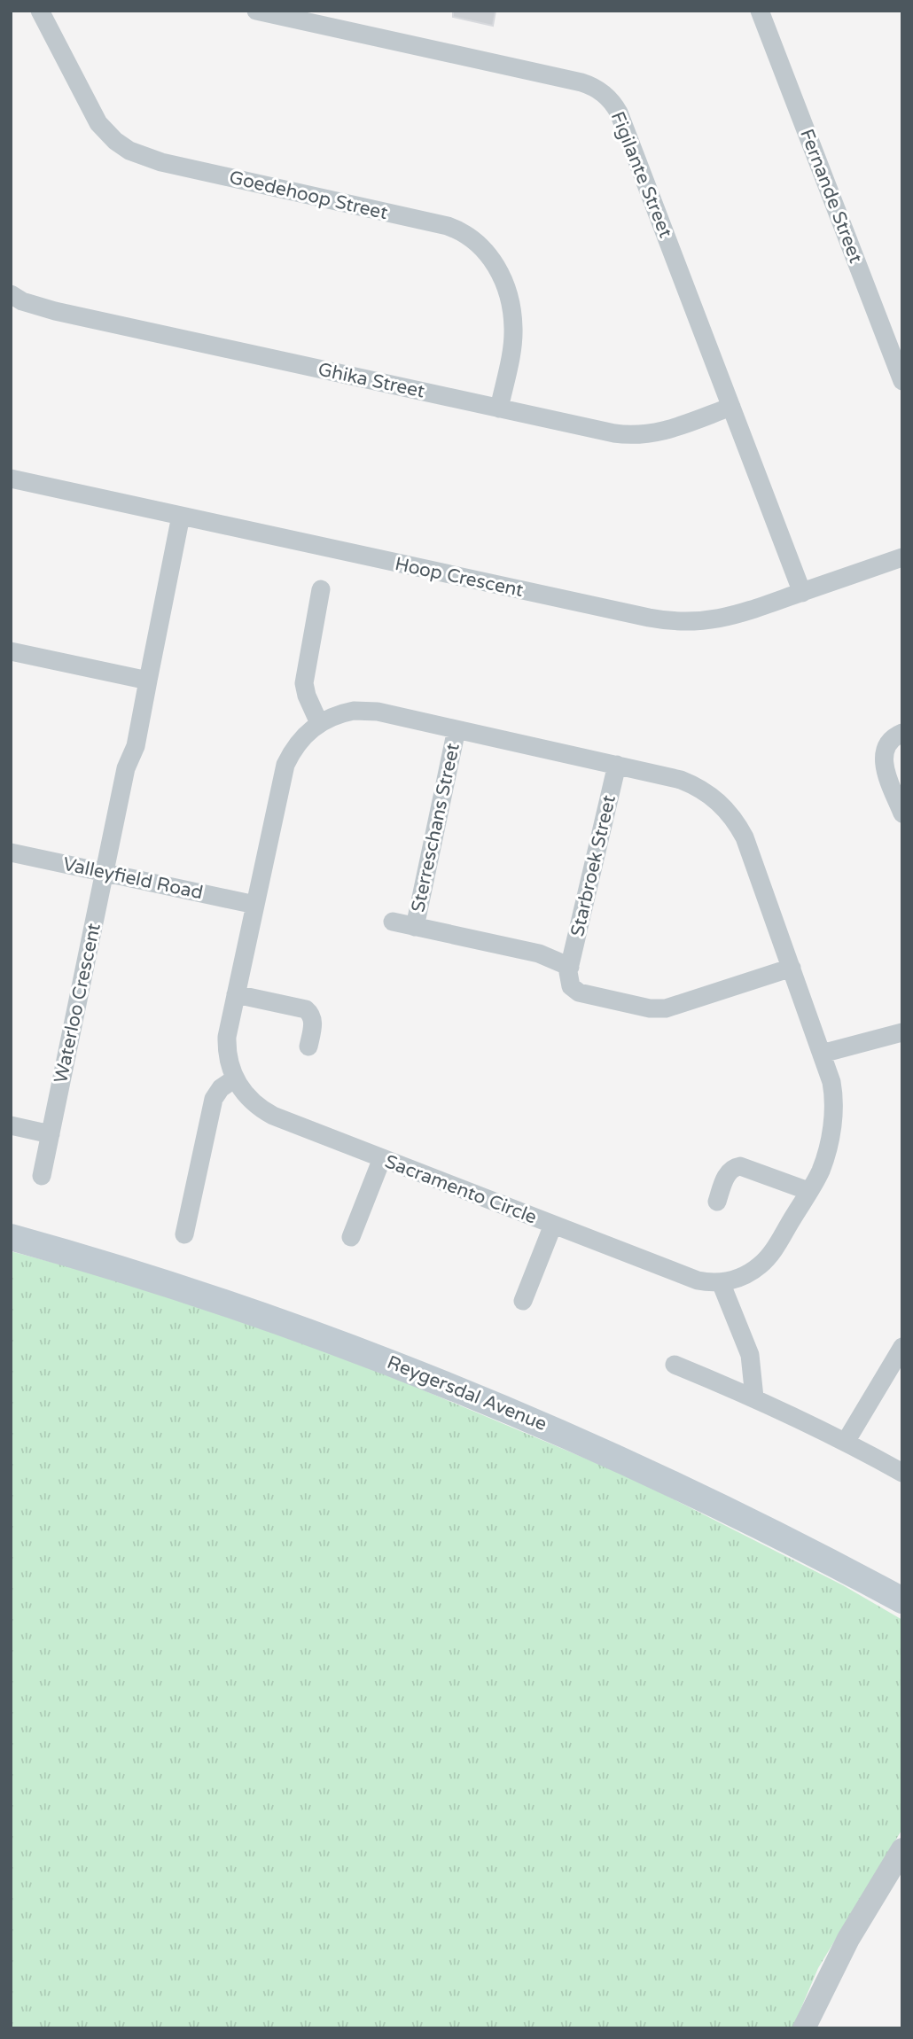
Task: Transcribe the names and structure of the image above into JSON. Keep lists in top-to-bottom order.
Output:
{
  "streets": {
    "main road": ["Reygersdal Avenue"],
    "street": [
      "Figilante Street",
      "Goedehoop Street",
      "Fernande Street",
      "Ghika Street",
      "Hoop Crescent",
      "Sterreschans Street",
      "Starbroek Street",
      "Valleyfield Road",
      "Waterloo Crescent",
      "Sacramento Circle"
    ]
  },
  "crossings": [
    ["Figilante Street", "Ghika Street"],
    ["Figilante Street", "Hoop Crescent"],
    ["Goedehoop Street", "Ghika Street"],
    ["Hoop Crescent", "Waterloo Crescent"],
    ["Sterreschans Street", "Starbroek Street"],
    ["Sterreschans Street", "Sacramento Circle"],
    ["Starbroek Street", "Sacramento Circle"],
    ["Valleyfield Road", "Waterloo Crescent"],
    ["Valleyfield Road", "Sacramento Circle"]
  ]
}
